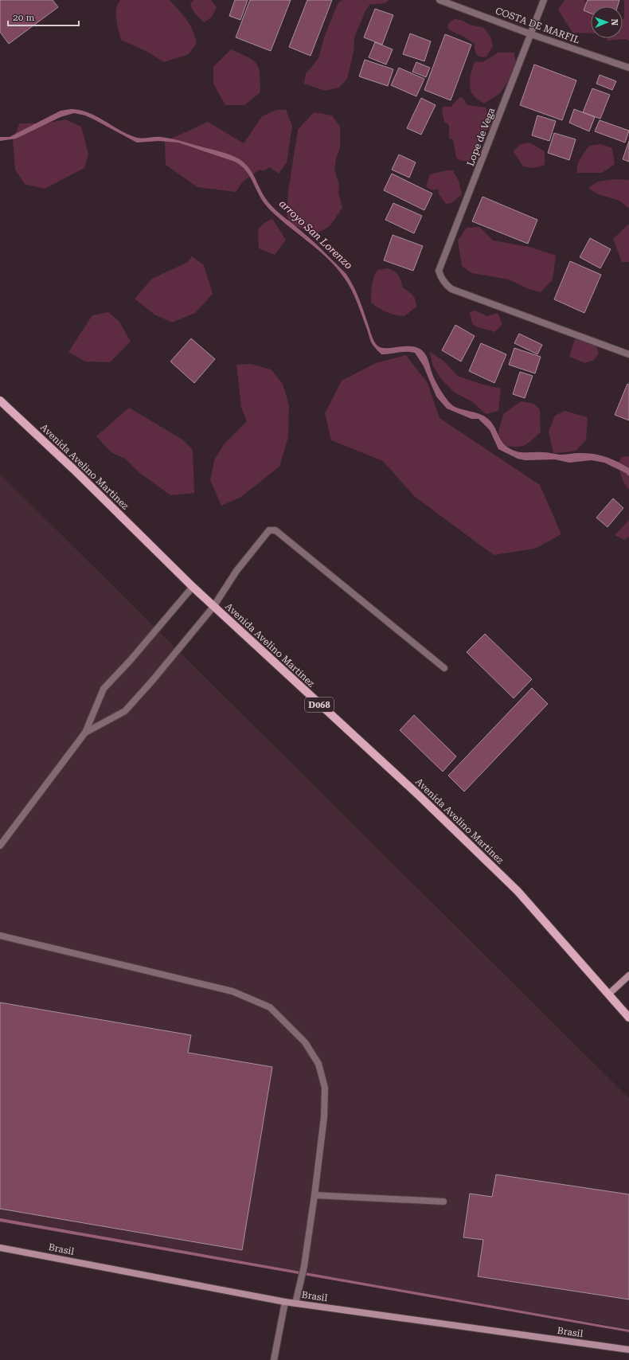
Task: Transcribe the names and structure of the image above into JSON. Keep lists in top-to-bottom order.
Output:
{
  "streets": {
    "main road": ["Avenida Avelino Martinez", "D068", "Brasil"],
    "street": ["COSTA DE MARFIL", "Lope de Vega"]
  },
  "crossings": [
    ["COSTA DE MARFIL", "Lope de Vega"]
  ],
  "water": ["arroyo San Lorenzo"],
  "scale_bar": "20 m",
  "north": "right"
}
